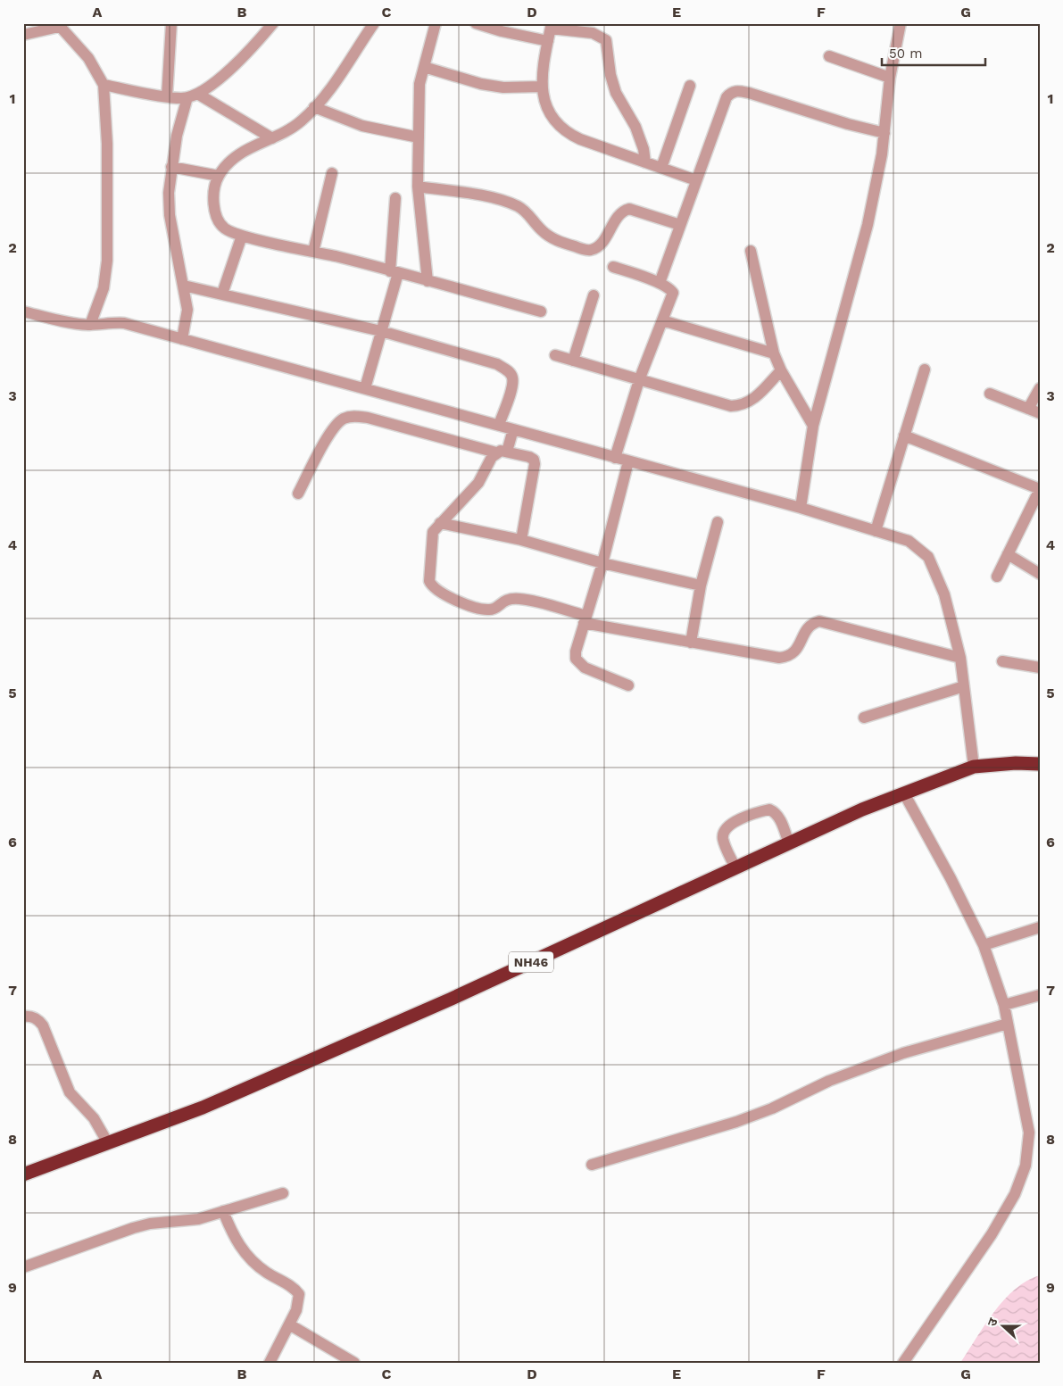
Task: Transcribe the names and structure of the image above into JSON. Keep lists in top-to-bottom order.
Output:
{
  "streets": {
    "highway": ["NH46"]
  },
  "scale_bar": "50 m",
  "north": "left",
  "grid": {
    "columns": [
      "A",
      "B",
      "C",
      "D",
      "E",
      "F",
      "G"
    ],
    "rows": [
      "1",
      "2",
      "3",
      "4",
      "5",
      "6",
      "7",
      "8",
      "9"
    ]
  }
}
